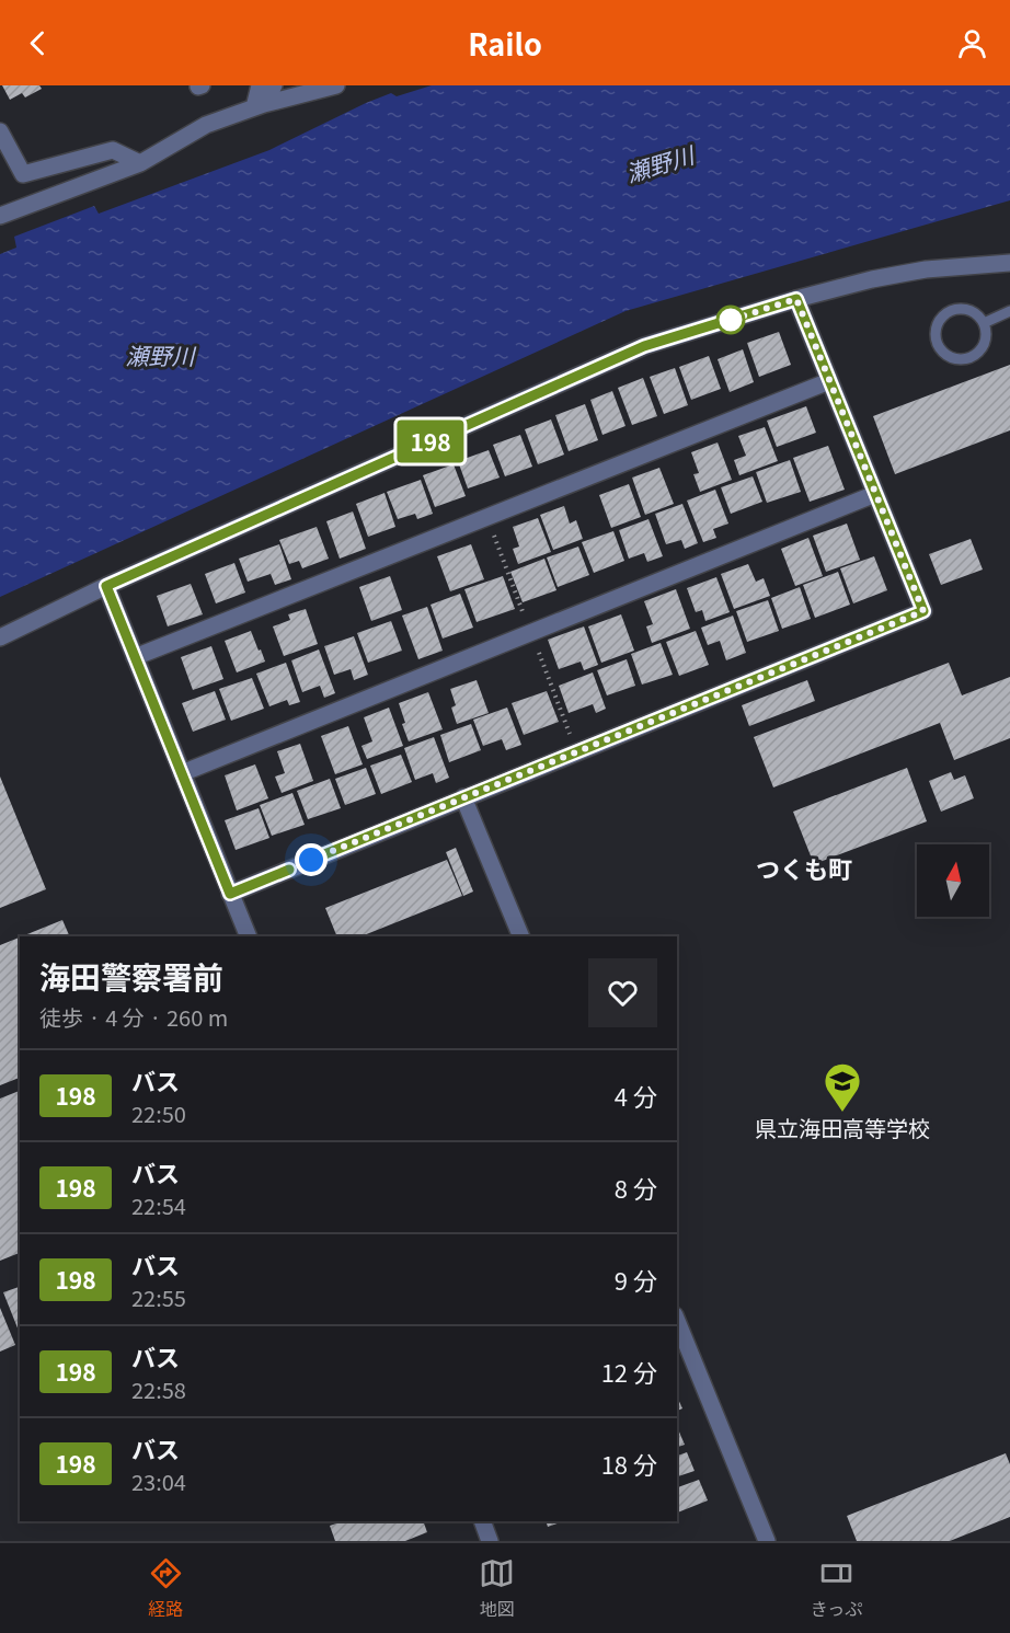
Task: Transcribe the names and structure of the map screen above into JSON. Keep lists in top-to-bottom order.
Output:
{
  "districts": ["つくも町"],
  "water": ["瀬野川"],
  "places": {
    "school or university": ["県立海田高等学校"]
  },
  "lines": ["bus line 198"],
  "north": "top",
  "page": {
    "header": "Railo",
    "on_map": "198",
    "heading": ["海田警察署前", "徒歩 · 4 分 · 260 m"],
    "list": [
      {
        "mark": "198",
        "name": "バス",
        "note": "22:50",
        "value": "4 分"
      },
      {
        "mark": "198",
        "name": "バス",
        "note": "22:54",
        "value": "8 分"
      },
      {
        "mark": "198",
        "name": "バス",
        "note": "22:55",
        "value": "9 分"
      },
      {
        "mark": "198",
        "name": "バス",
        "note": "22:58",
        "value": "12 分"
      },
      {
        "mark": "198",
        "name": "バス",
        "note": "23:04",
        "value": "18 分"
      }
    ],
    "tabs": ["経路", "地図", "きっぷ"]
  }
}
